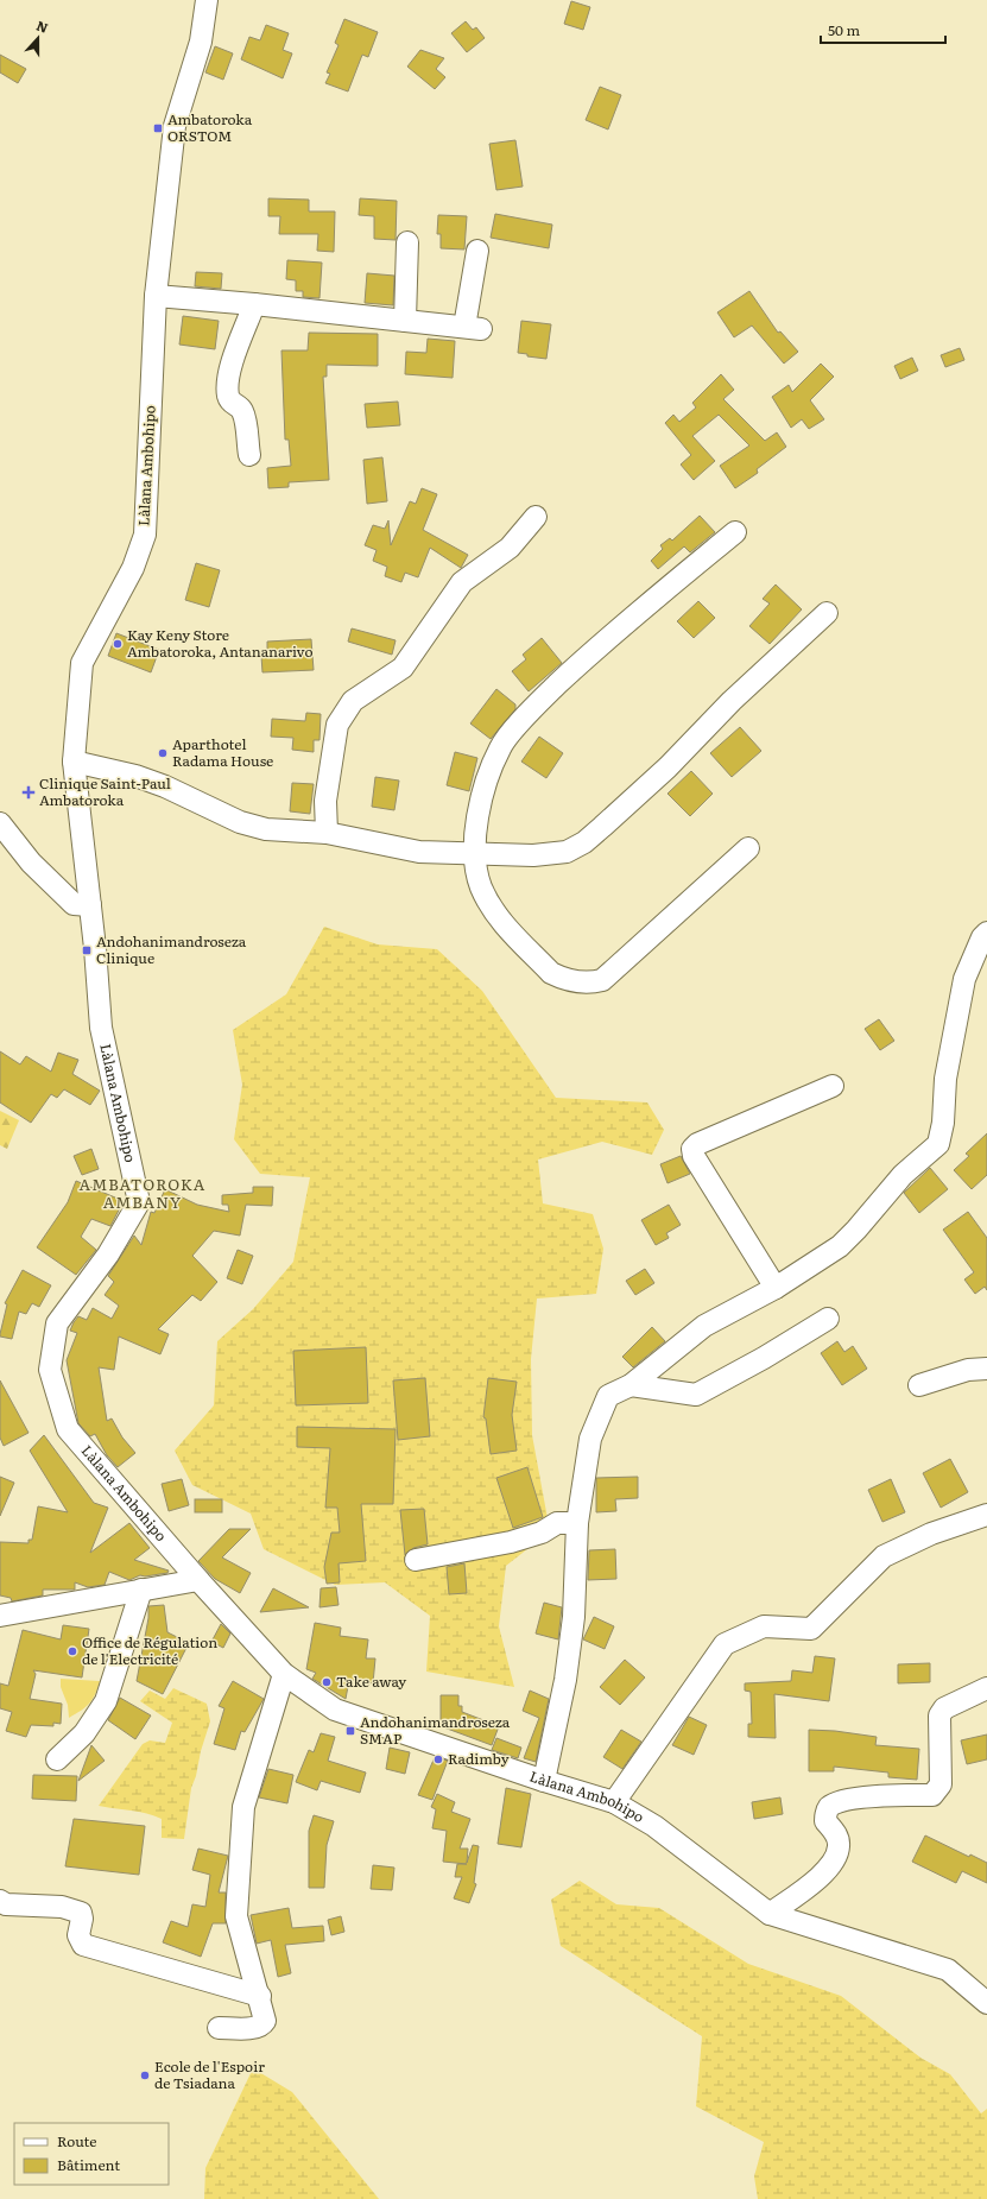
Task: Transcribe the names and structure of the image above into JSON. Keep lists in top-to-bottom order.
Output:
{
  "streets": {
    "street": ["Làlana Ambohipo"]
  },
  "districts": ["AMBATOROKA AMBANY"],
  "places": {
    "transit": ["Ambatoroka ORSTOM", "Andohanimandroseza Clinique", "Andohanimandroseza SMAP"],
    "other": [
      "Kay Keny Store Ambatoroka, Antananarivo",
      "Aparthotel Radama House",
      "Office de Régulation de l'Electricité",
      "Take away",
      "Radimby",
      "Ecole de l'Espoir de Tsiadana"
    ],
    "health": ["Clinique Saint-Paul Ambatoroka"]
  },
  "legend": ["Route", "Bâtiment"],
  "scale_bar": "50 m",
  "north": "top"
}
